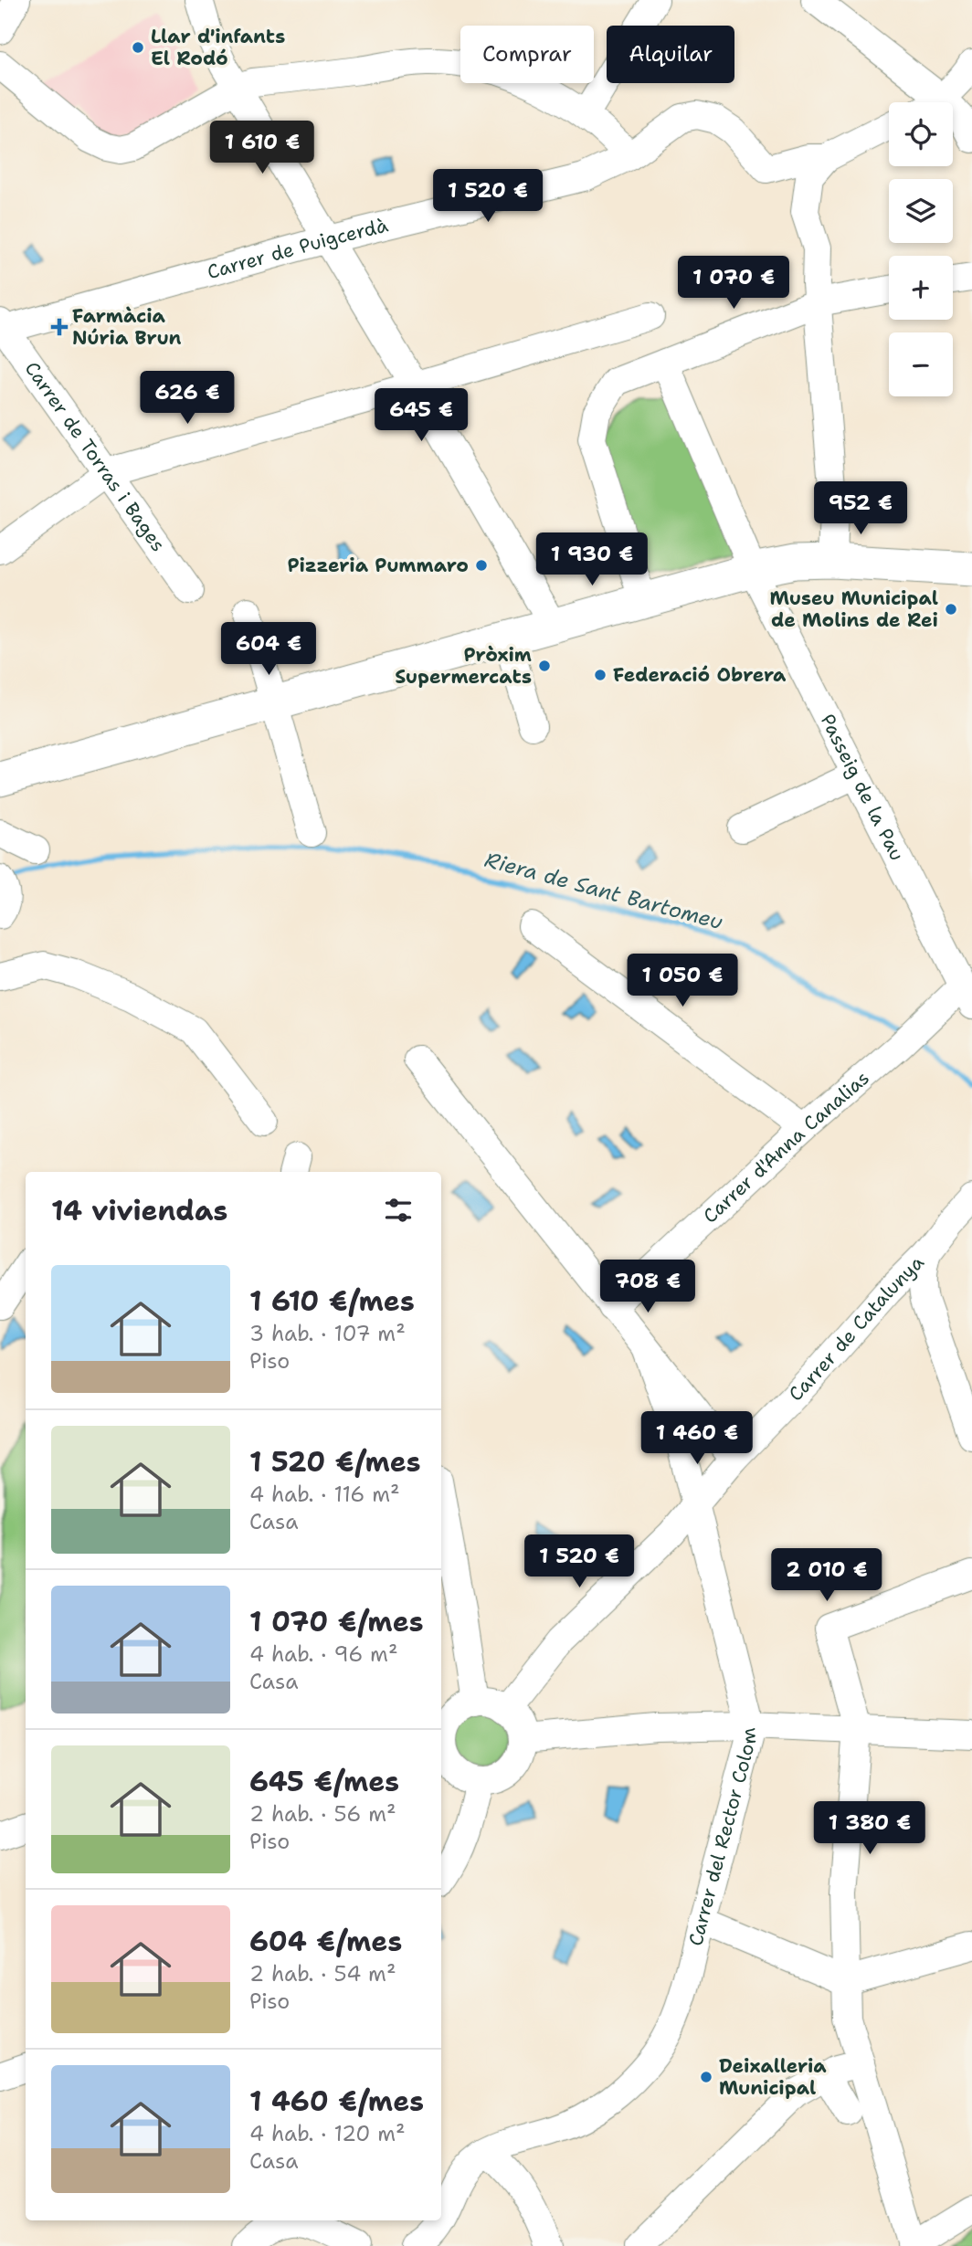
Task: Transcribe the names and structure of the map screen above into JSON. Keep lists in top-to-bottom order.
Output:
{
  "streets": {
    "street": [
      "Carrer de Puigcerdà",
      "Carrer de Torras i Bages",
      "Passeig de la Pau",
      "Carrer d'Anna Canalias",
      "Carrer de Catalunya",
      "Carrer del Rector Colom"
    ]
  },
  "crossings": [
    ["Carrer de Puigcerdà", "Carrer de Torras i Bages"],
    ["Passeig de la Pau", "Carrer d'Anna Canalias"],
    ["Carrer de Catalunya", "Carrer del Rector Colom"]
  ],
  "water": ["Riera de Sant Bartomeu"],
  "places": {
    "other": [
      "Llar d'infants El Rodó",
      "Pizzeria Pummaro",
      "Museu Municipal de Molins de Rei",
      "Pròxim Supermercats",
      "Federació Obrera",
      "Deixalleria Municipal"
    ],
    "health": ["Farmàcia Núria Brun"]
  },
  "page": {
    "chip": ["Comprar", "Alquilar"],
    "map_buttons": ["+", "−"],
    "price": [
      "1 610 €",
      "1 520 €",
      "1 070 €",
      "626 €",
      "645 €",
      "952 €",
      "1 930 €",
      "604 €",
      "1 050 €",
      "708 €",
      "1 460 €",
      "1 520 €",
      "2 010 €",
      "1 380 €"
    ],
    "heading": "14 viviendas",
    "list": [
      {
        "name": "1 610 €/mes",
        "note": "3 hab. · 107 m² · Piso"
      },
      {
        "name": "1 520 €/mes",
        "note": "4 hab. · 116 m² · Casa"
      },
      {
        "name": "1 070 €/mes",
        "note": "4 hab. · 96 m² · Casa"
      },
      {
        "name": "645 €/mes",
        "note": "2 hab. · 56 m² · Piso"
      },
      {
        "name": "604 €/mes",
        "note": "2 hab. · 54 m² · Piso"
      },
      {
        "name": "1 460 €/mes",
        "note": "4 hab. · 120 m² · Casa"
      }
    ]
  }
}
